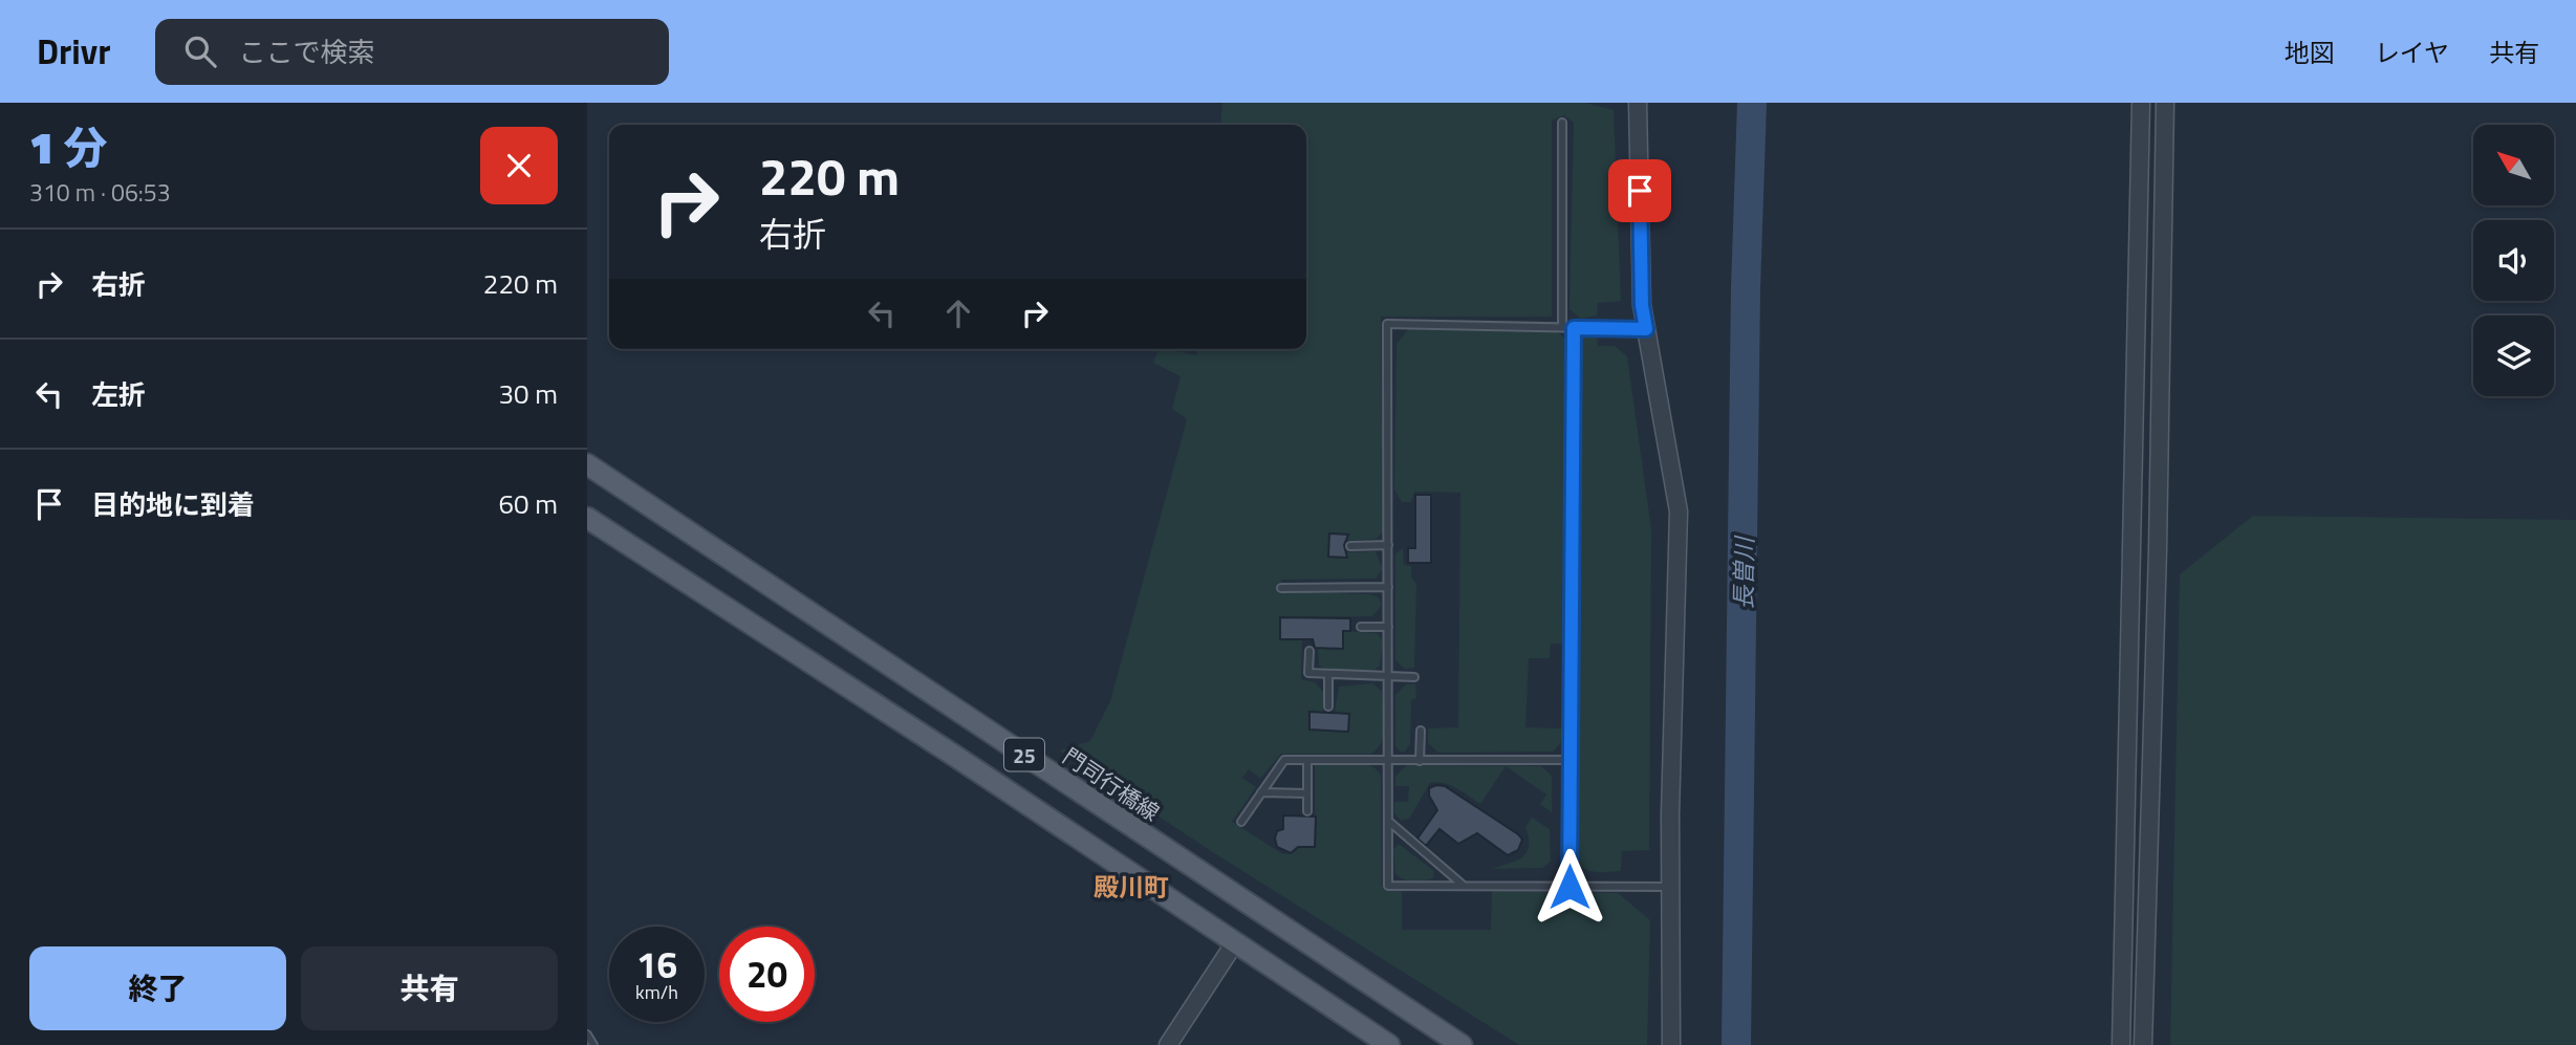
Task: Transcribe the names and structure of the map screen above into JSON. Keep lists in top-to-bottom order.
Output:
{
  "streets": {
    "main road": ["25", "門司行橋線"]
  },
  "districts": ["殿川町"],
  "water": ["長曽川"],
  "north": "top left",
  "page": {
    "header": "Drivr",
    "search": "ここで検索",
    "nav": ["地図", "レイヤ", "共有"],
    "heading": ["1 分", "310 m · 06:53"],
    "turn": ["220 m", "右折"],
    "list": [
      {
        "name": "右折",
        "value": "220 m"
      },
      {
        "name": "左折",
        "value": "30 m"
      },
      {
        "name": "目的地に到着",
        "value": "60 m"
      }
    ],
    "speed": "16 km/h",
    "limit": "20",
    "buttons": ["終了", "共有"]
  }
}
